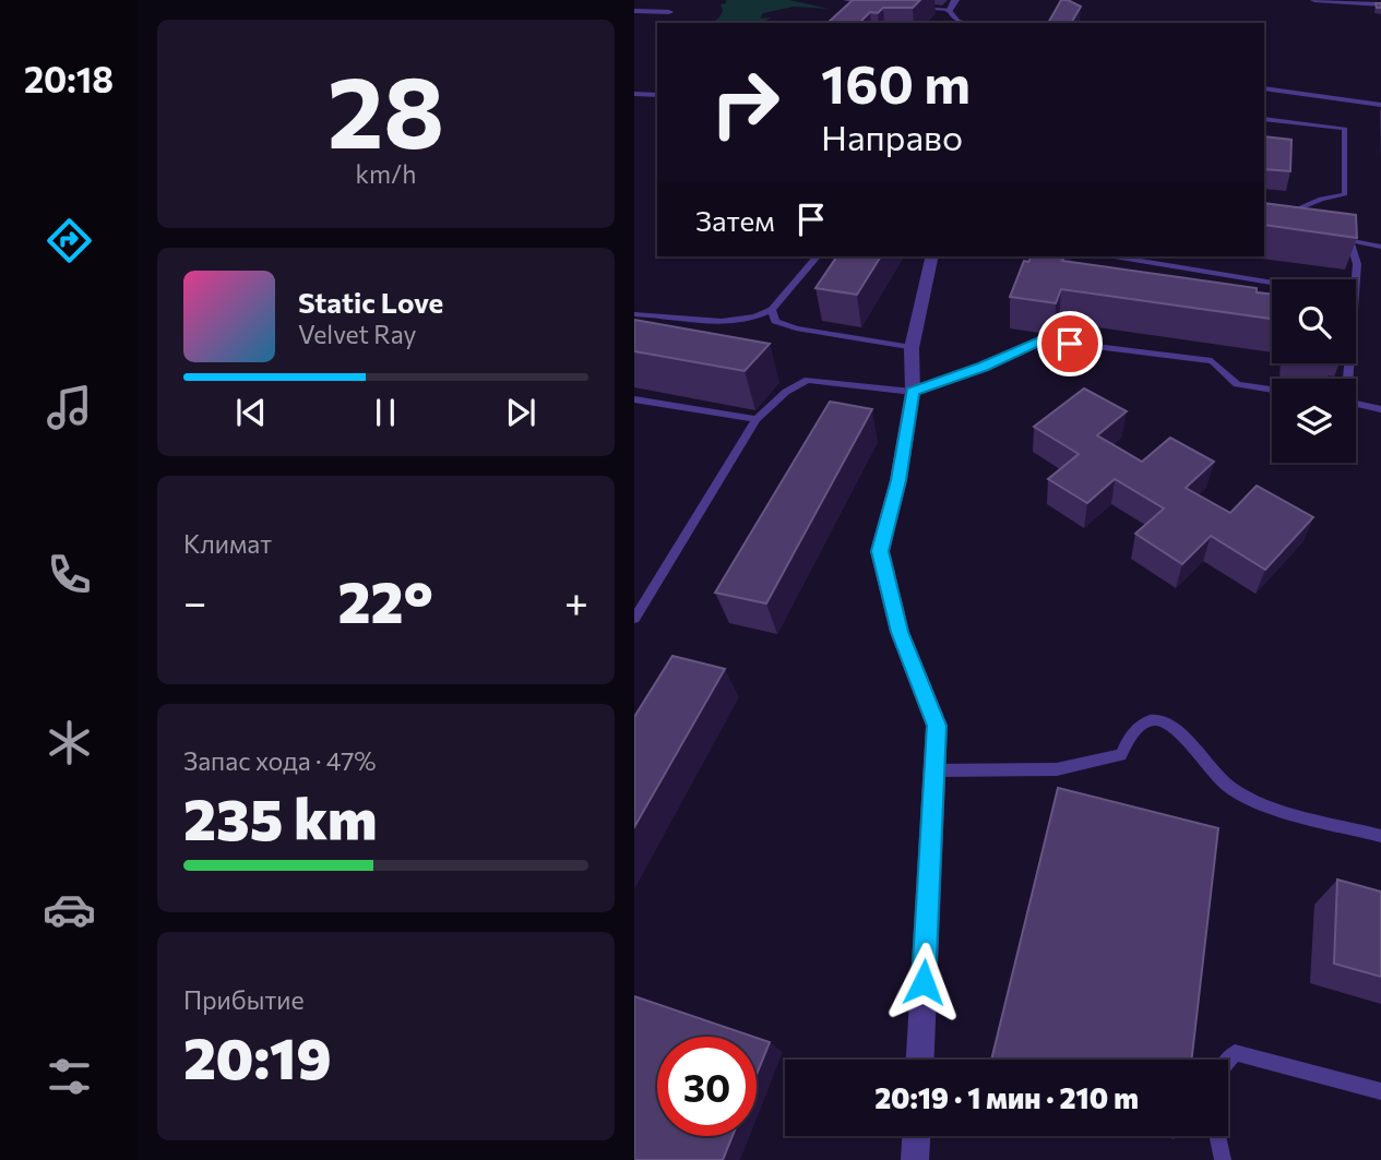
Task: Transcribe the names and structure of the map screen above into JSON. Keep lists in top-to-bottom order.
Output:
{
  "page": {
    "tabs": "20:18",
    "tile": [
      ["28", "km/h"],
      "Климат",
      ["Запас хода · 47%", "235 km"],
      ["Прибытие", "20:19"]
    ],
    "turn": ["160 m", "Направо"],
    "then": "Затем",
    "song": ["Static Love", "Velvet Ray"],
    "heat": ["−", "22°", "+"],
    "limit": "30",
    "trip": "20:19 · 1 мин · 210 m"
  }
}
